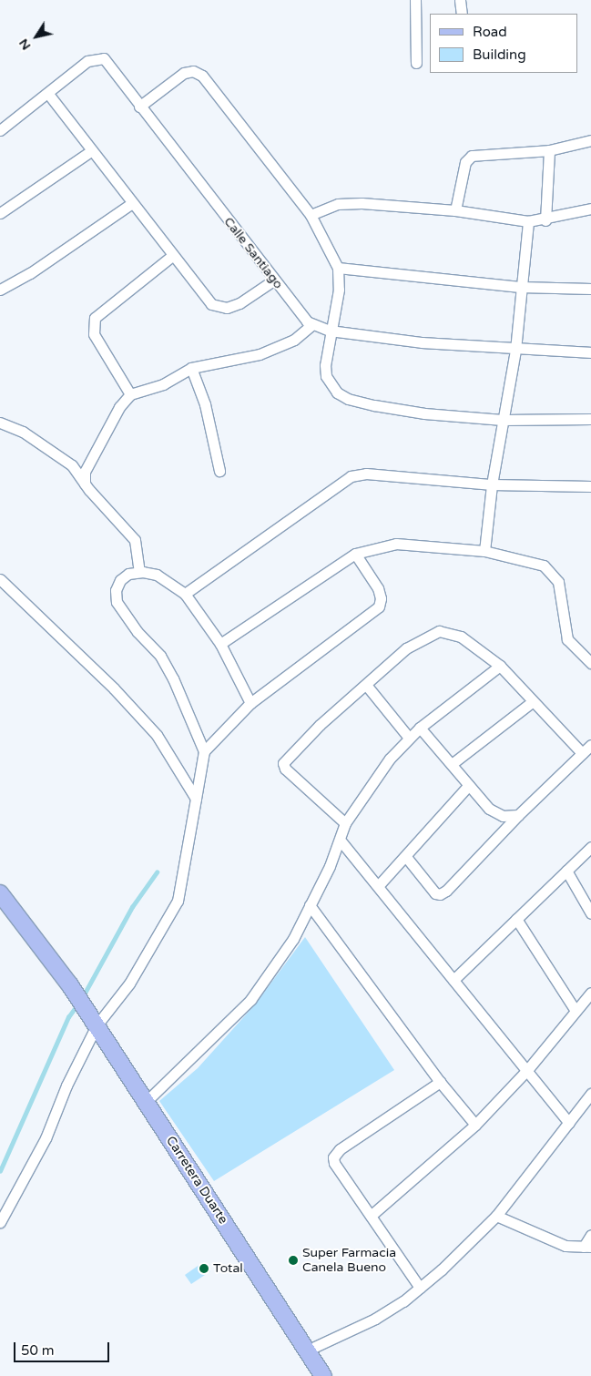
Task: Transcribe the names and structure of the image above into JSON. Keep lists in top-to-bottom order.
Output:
{
  "streets": {
    "main road": ["Carretera Duarte"],
    "street": ["Calle Santiago"]
  },
  "places": ["Super Farmacia Canela Bueno", "Total"],
  "legend": ["Road", "Building"],
  "scale_bar": "50 m",
  "north": "bottom left"
}
